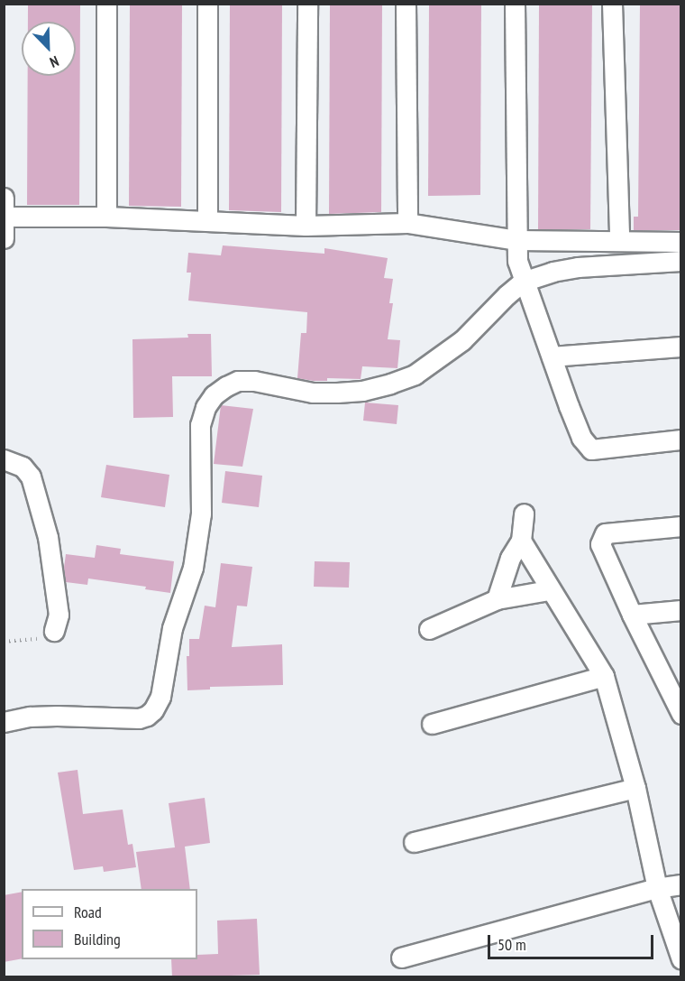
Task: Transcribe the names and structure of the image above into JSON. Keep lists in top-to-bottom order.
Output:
{
  "legend": ["Road", "Building"],
  "scale_bar": "50 m",
  "north": "bottom right"
}
